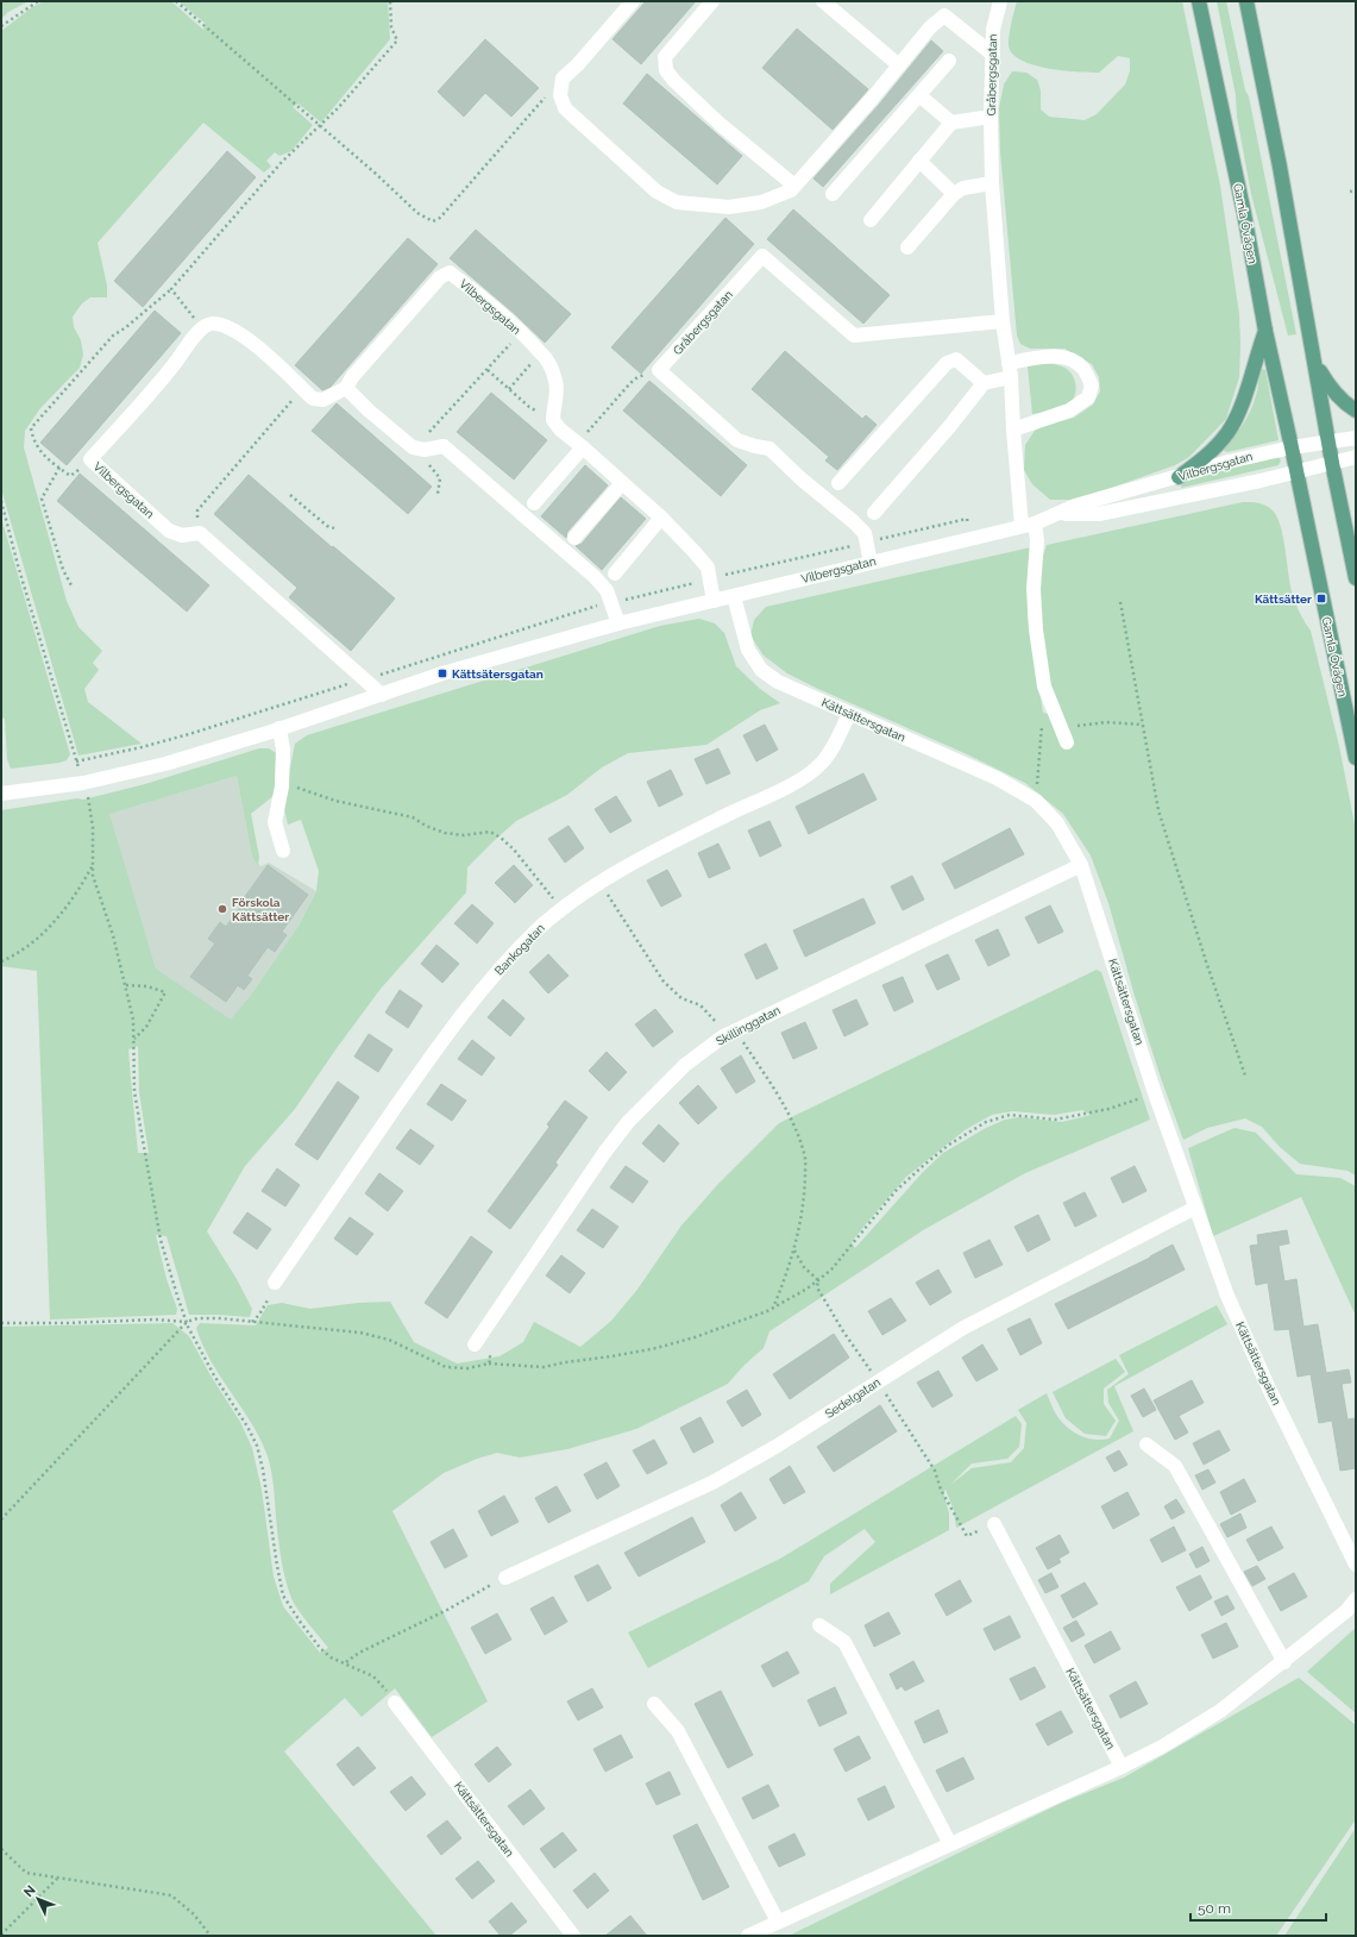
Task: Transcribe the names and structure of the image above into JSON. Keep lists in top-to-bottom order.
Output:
{
  "streets": {
    "main road": ["Gamla Övägen"],
    "street": [
      "Gråbergsgatan",
      "Vilbergsgatan",
      "Kättsättersgatan",
      "Bankogatan",
      "Skillinggatan",
      "Sedelgatan"
    ]
  },
  "crossings": [
    ["Gråbergsgatan", "Vilbergsgatan"],
    ["Gamla Övägen", "Vilbergsgatan"],
    ["Vilbergsgatan", "Kättsättersgatan"],
    ["Kättsättersgatan", "Bankogatan"],
    ["Kättsättersgatan", "Skillinggatan"],
    ["Kättsättersgatan", "Sedelgatan"]
  ],
  "places": {
    "transit": ["Kättsätter", "Kättsätersgatan"],
    "other": ["Förskola Kättsätter"]
  },
  "scale_bar": "50 m",
  "north": "top left"
}
